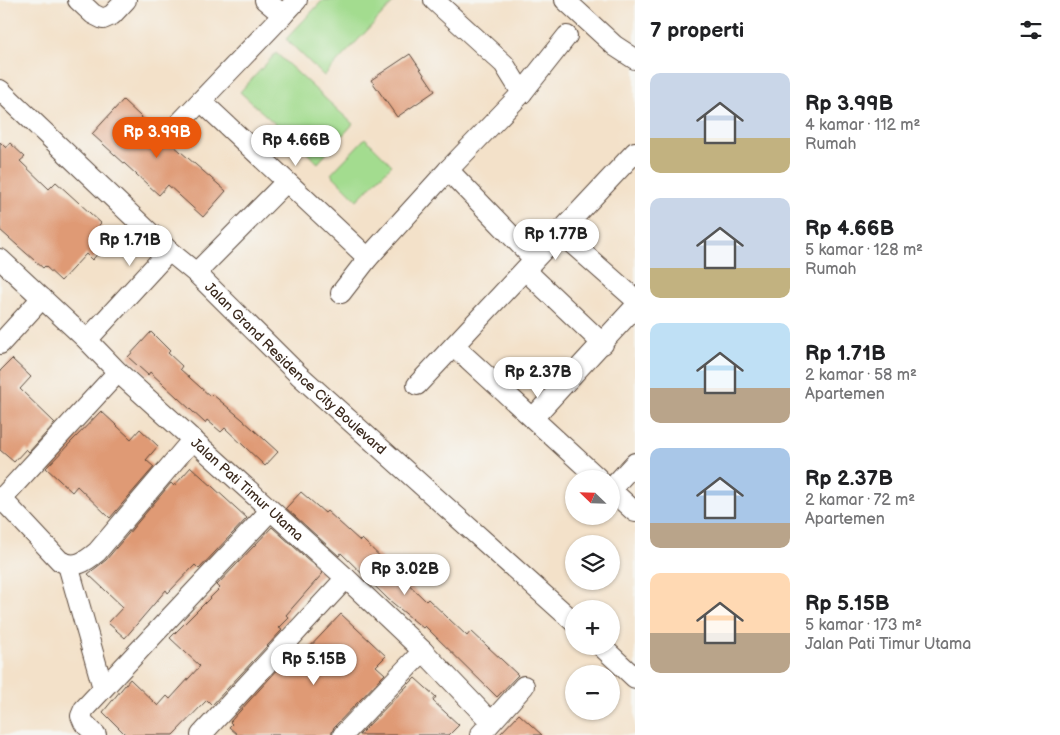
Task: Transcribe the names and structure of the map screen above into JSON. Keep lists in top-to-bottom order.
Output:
{
  "streets": {
    "street": ["Jalan Grand Residence City Boulevard", "Jalan Pati Timur Utama"]
  },
  "north": "top left",
  "page": {
    "heading": "7 properti",
    "list": [
      {
        "name": "Rp 3.99B",
        "note": "4 kamar · 112 m² · Rumah"
      },
      {
        "name": "Rp 4.66B",
        "note": "5 kamar · 128 m² · Rumah"
      },
      {
        "name": "Rp 1.71B",
        "note": "2 kamar · 58 m² · Apartemen"
      },
      {
        "name": "Rp 2.37B",
        "note": "2 kamar · 72 m² · Apartemen"
      },
      {
        "name": "Rp 5.15B",
        "note": "5 kamar · 173 m² · Jalan Pati Timur Utama"
      }
    ],
    "price": [
      "Rp 3.99B",
      "Rp 4.66B",
      "Rp 1.77B",
      "Rp 1.71B",
      "Rp 2.37B",
      "Rp 3.02B",
      "Rp 5.15B"
    ],
    "map_buttons": ["+", "−"]
  }
}
